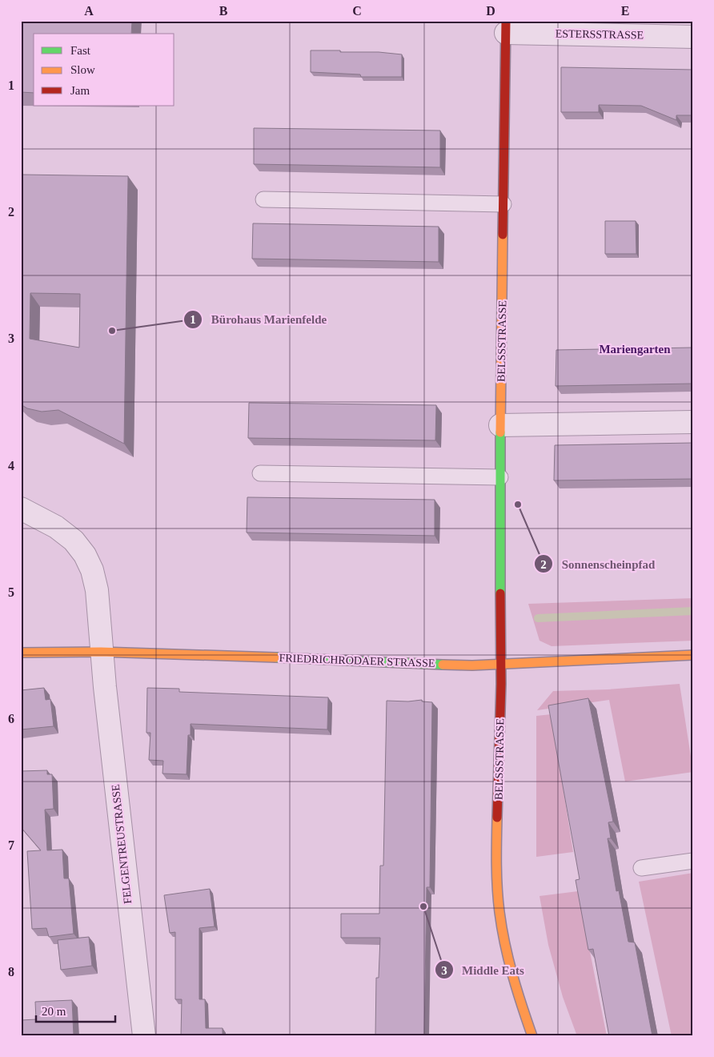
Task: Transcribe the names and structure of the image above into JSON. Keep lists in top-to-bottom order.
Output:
{
  "streets": {
    "street": [
      "ESTERSSTRASSE",
      "BELSSSTRASSE",
      "FRIEDRICHRODAER STRASSE",
      "FELGENTREUSTRASSE"
    ]
  },
  "crossings": [
    ["ESTERSSTRASSE", "BELSSSTRASSE"],
    ["BELSSSTRASSE", "FRIEDRICHRODAER STRASSE"],
    ["FRIEDRICHRODAER STRASSE", "FELGENTREUSTRASSE"]
  ],
  "districts": ["Mariengarten"],
  "places": ["Bürohaus Marienfelde", "Sonnenscheinpfad", "Middle Eats"],
  "legend": ["Fast", "Slow", "Jam"],
  "scale_bar": "20 m",
  "grid": {
    "columns": [
      "A",
      "B",
      "C",
      "D",
      "E"
    ],
    "rows": [
      "1",
      "2",
      "3",
      "4",
      "5",
      "6",
      "7",
      "8"
    ]
  }
}
